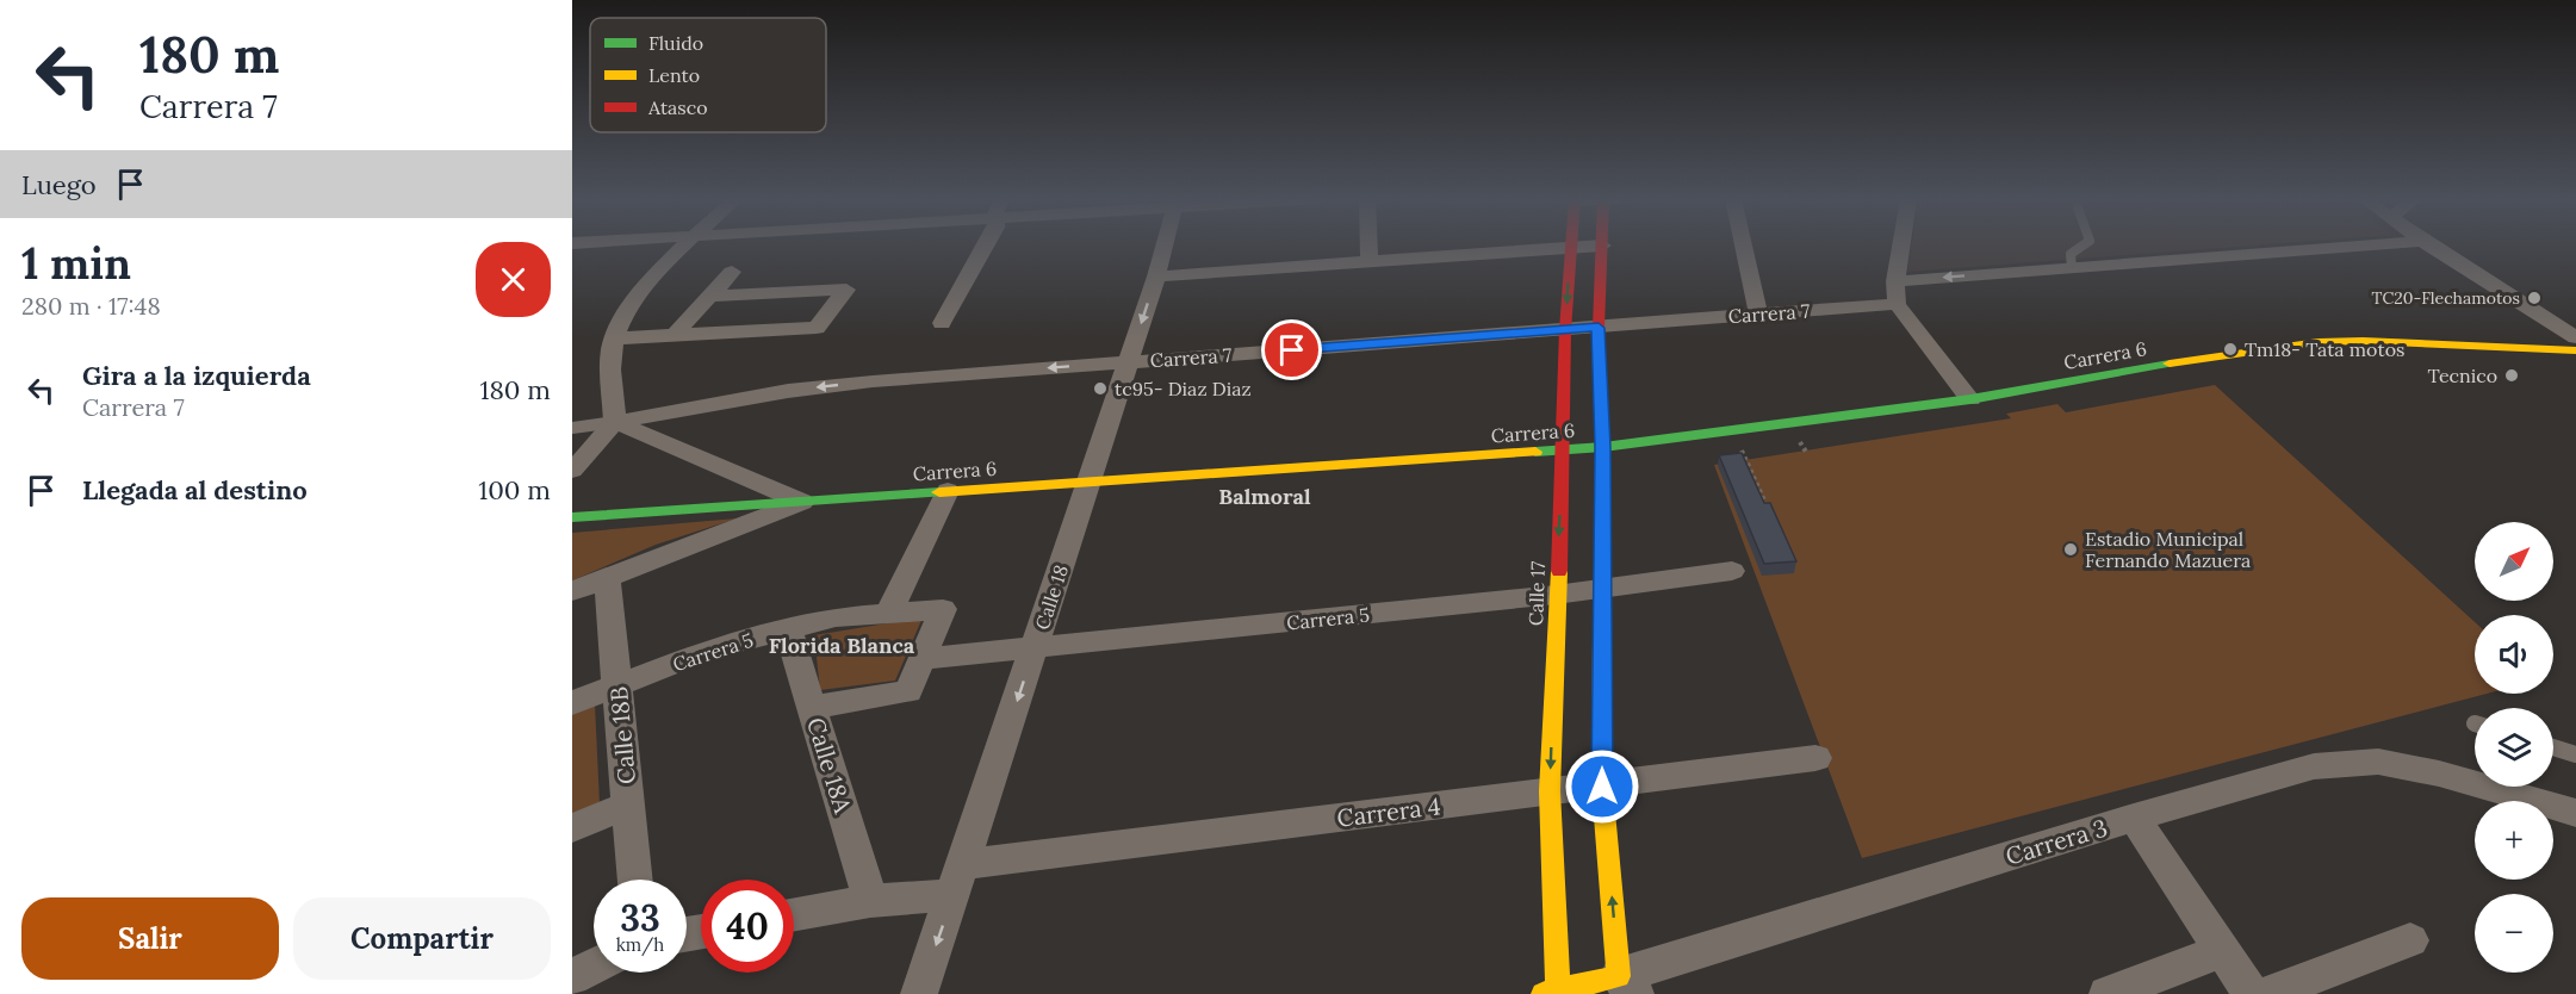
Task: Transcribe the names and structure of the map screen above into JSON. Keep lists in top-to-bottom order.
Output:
{
  "streets": {
    "street": [
      "Carrera 7",
      "Carrera 6",
      "Calle 17",
      "Calle 18",
      "Carrera 5",
      "Calle 18B",
      "Calle 18A",
      "Carrera 4",
      "Carrera 3"
    ]
  },
  "crossings": [
    ["Carrera 7", "Calle 17"],
    ["Carrera 7", "Calle 18"],
    ["Carrera 6", "Calle 17"],
    ["Carrera 6", "Calle 18"],
    ["Calle 17", "Carrera 5"],
    ["Calle 17", "Carrera 4"],
    ["Calle 17", "Carrera 3"],
    ["Calle 18", "Carrera 5"],
    ["Calle 18", "Carrera 4"],
    ["Carrera 5", "Calle 18B"],
    ["Carrera 5", "Calle 18A"],
    ["Calle 18A", "Carrera 4"]
  ],
  "one_way": ["Calle 18"],
  "districts": ["Balmoral", "Florida Blanca"],
  "places": [
    "TC20-Flechamotos",
    "Tm18- Tata motos",
    "Tecnico",
    "tc95- Diaz Diaz",
    "Estadio Municipal Fernando Mazuera"
  ],
  "legend": ["Fluido", "Lento", "Atasco"],
  "north": "top right",
  "page": {
    "turn": ["180 m", "Carrera 7"],
    "then": "Luego",
    "heading": ["1 min", "280 m · 17:48"],
    "list": [
      {
        "name": "Gira a la izquierda",
        "note": "Carrera 7",
        "value": "180 m"
      },
      {
        "name": "Llegada al destino",
        "value": "100 m"
      }
    ],
    "map_buttons": ["+", "−"],
    "speed": "33 km/h",
    "limit": "40",
    "buttons": ["Salir", "Compartir"]
  }
}
